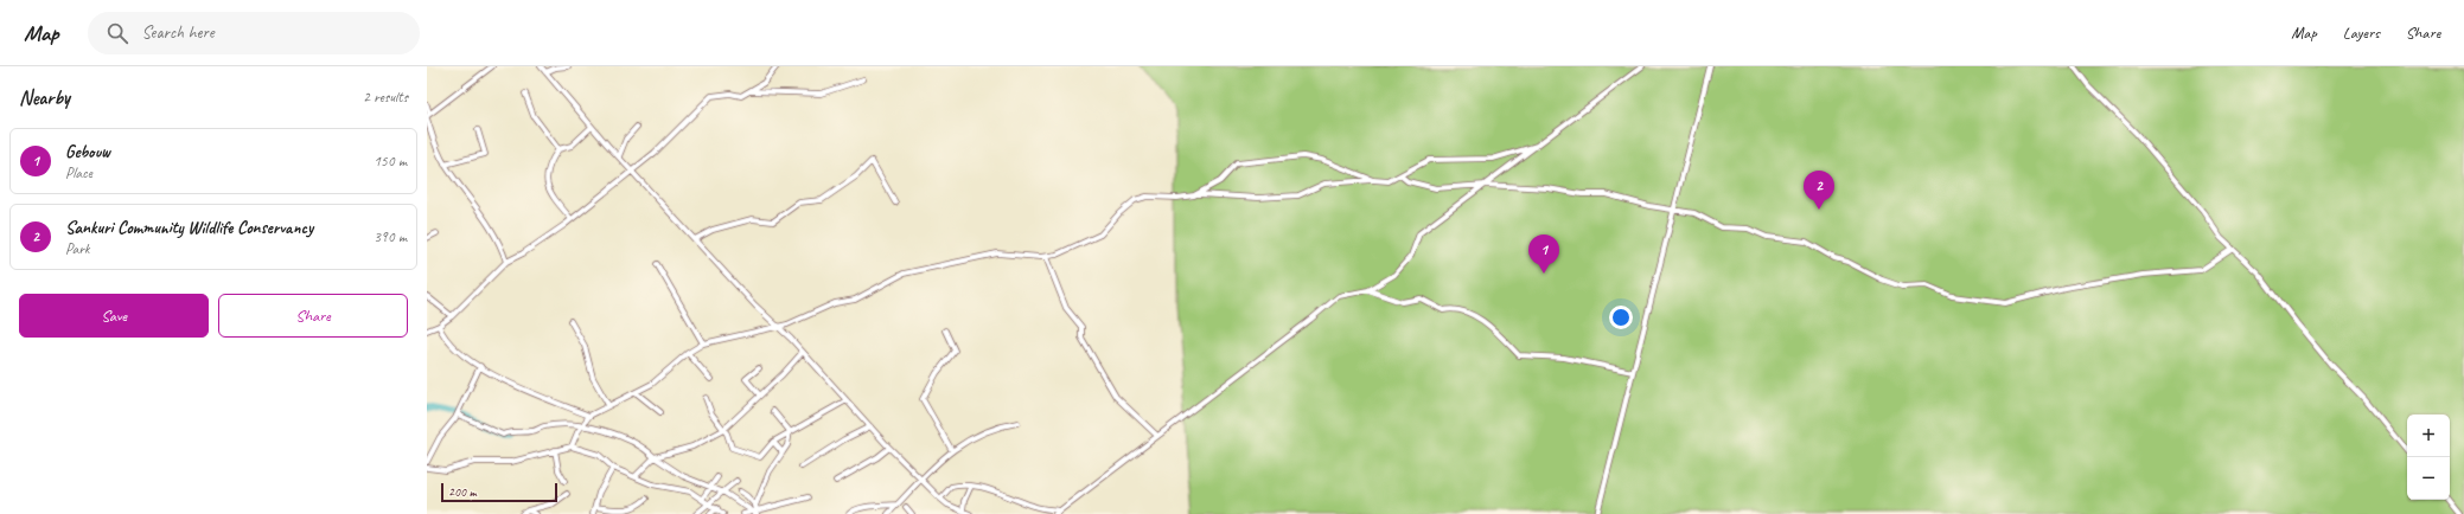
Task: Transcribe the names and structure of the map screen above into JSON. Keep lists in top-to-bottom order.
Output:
{
  "scale_bar": "200 m",
  "page": {
    "header": "Map",
    "search": "Search here",
    "nav": ["Map", "Layers", "Share"],
    "heading": ["Nearby", "2 results"],
    "list": [
      {
        "mark": "1",
        "name": "Gebouw",
        "note": "Place",
        "value": "150 m"
      },
      {
        "mark": "2",
        "name": "Sankuri Community Wildlife Conservancy",
        "note": "Park",
        "value": "390 m"
      }
    ],
    "pins": ["2", "1"],
    "buttons": ["Save", "Share"],
    "map_buttons": ["+", "−"],
    "scale": "200 m"
  }
}
